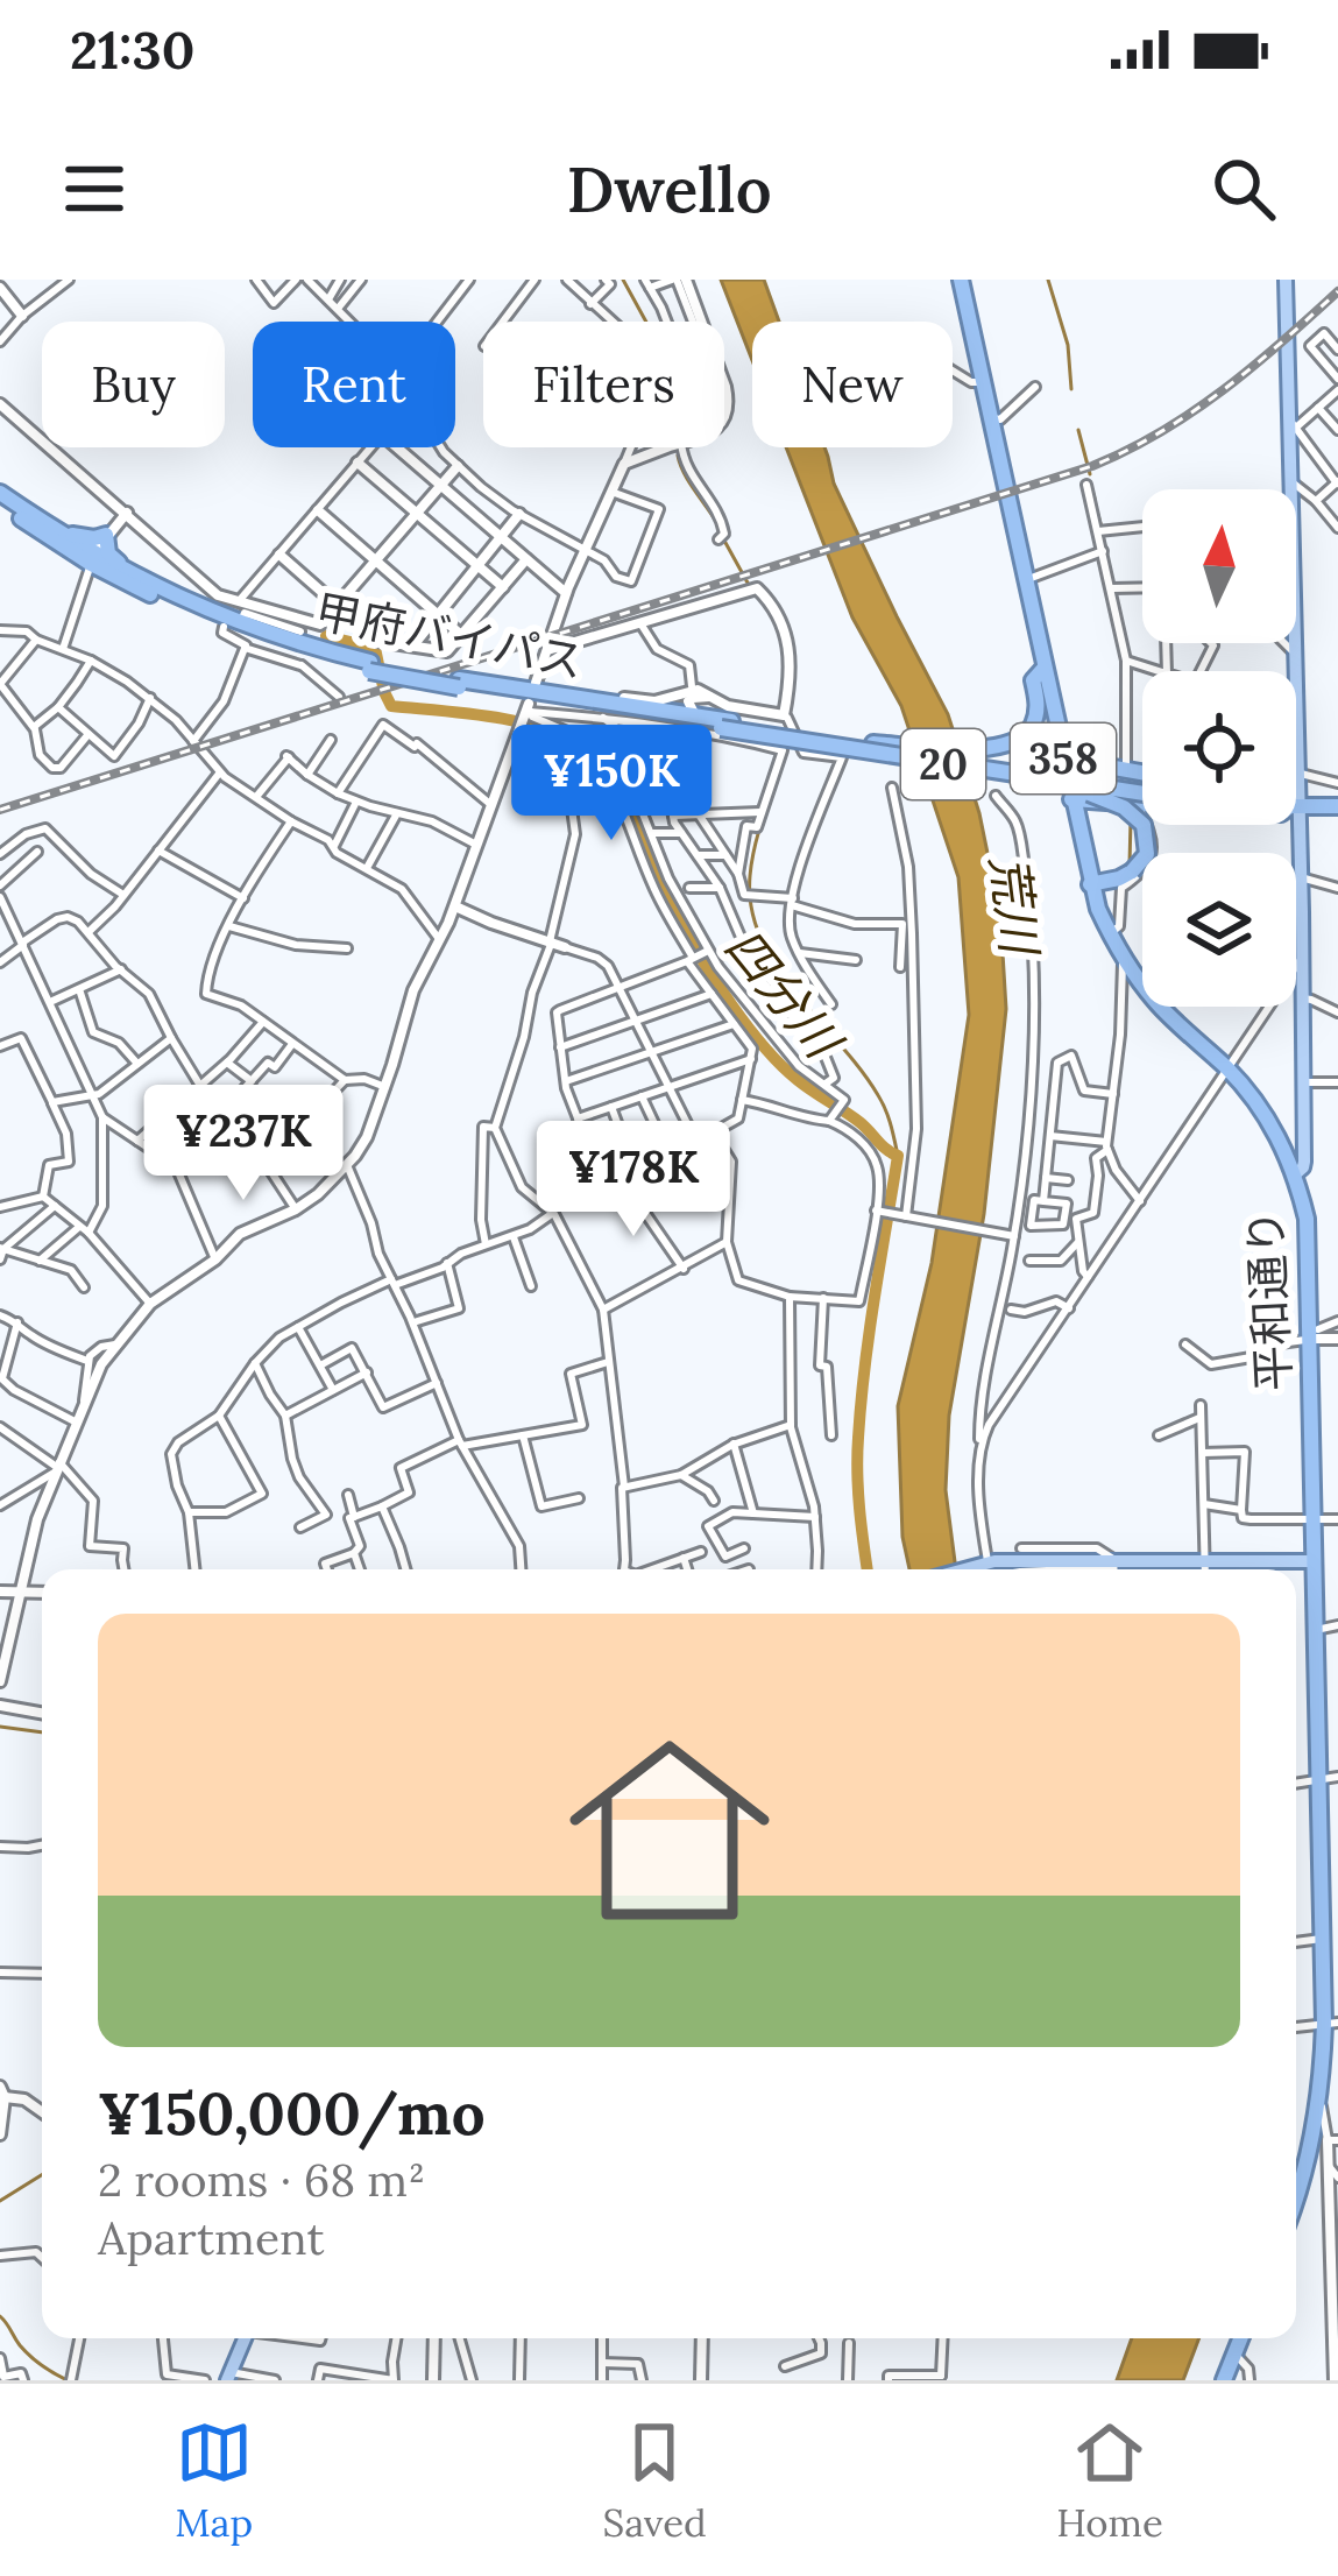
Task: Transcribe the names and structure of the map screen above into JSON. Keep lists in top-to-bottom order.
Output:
{
  "streets": {
    "highway": [
      "甲府バイパス",
      "358",
      "20",
      "平和通り"
    ]
  },
  "water": ["荒川", "四分川"],
  "north": "top",
  "page": {
    "status": "21:30",
    "header": "Dwello",
    "chip": [
      "Buy",
      "Rent",
      "Filters",
      "New"
    ],
    "price": ["¥150K", "¥237K", "¥178K"],
    "list": [
      {
        "name": "¥150,000/mo",
        "note": "2 rooms · 68 m² · Apartment"
      }
    ],
    "tabs": ["Map", "Saved", "Home"]
  }
}
